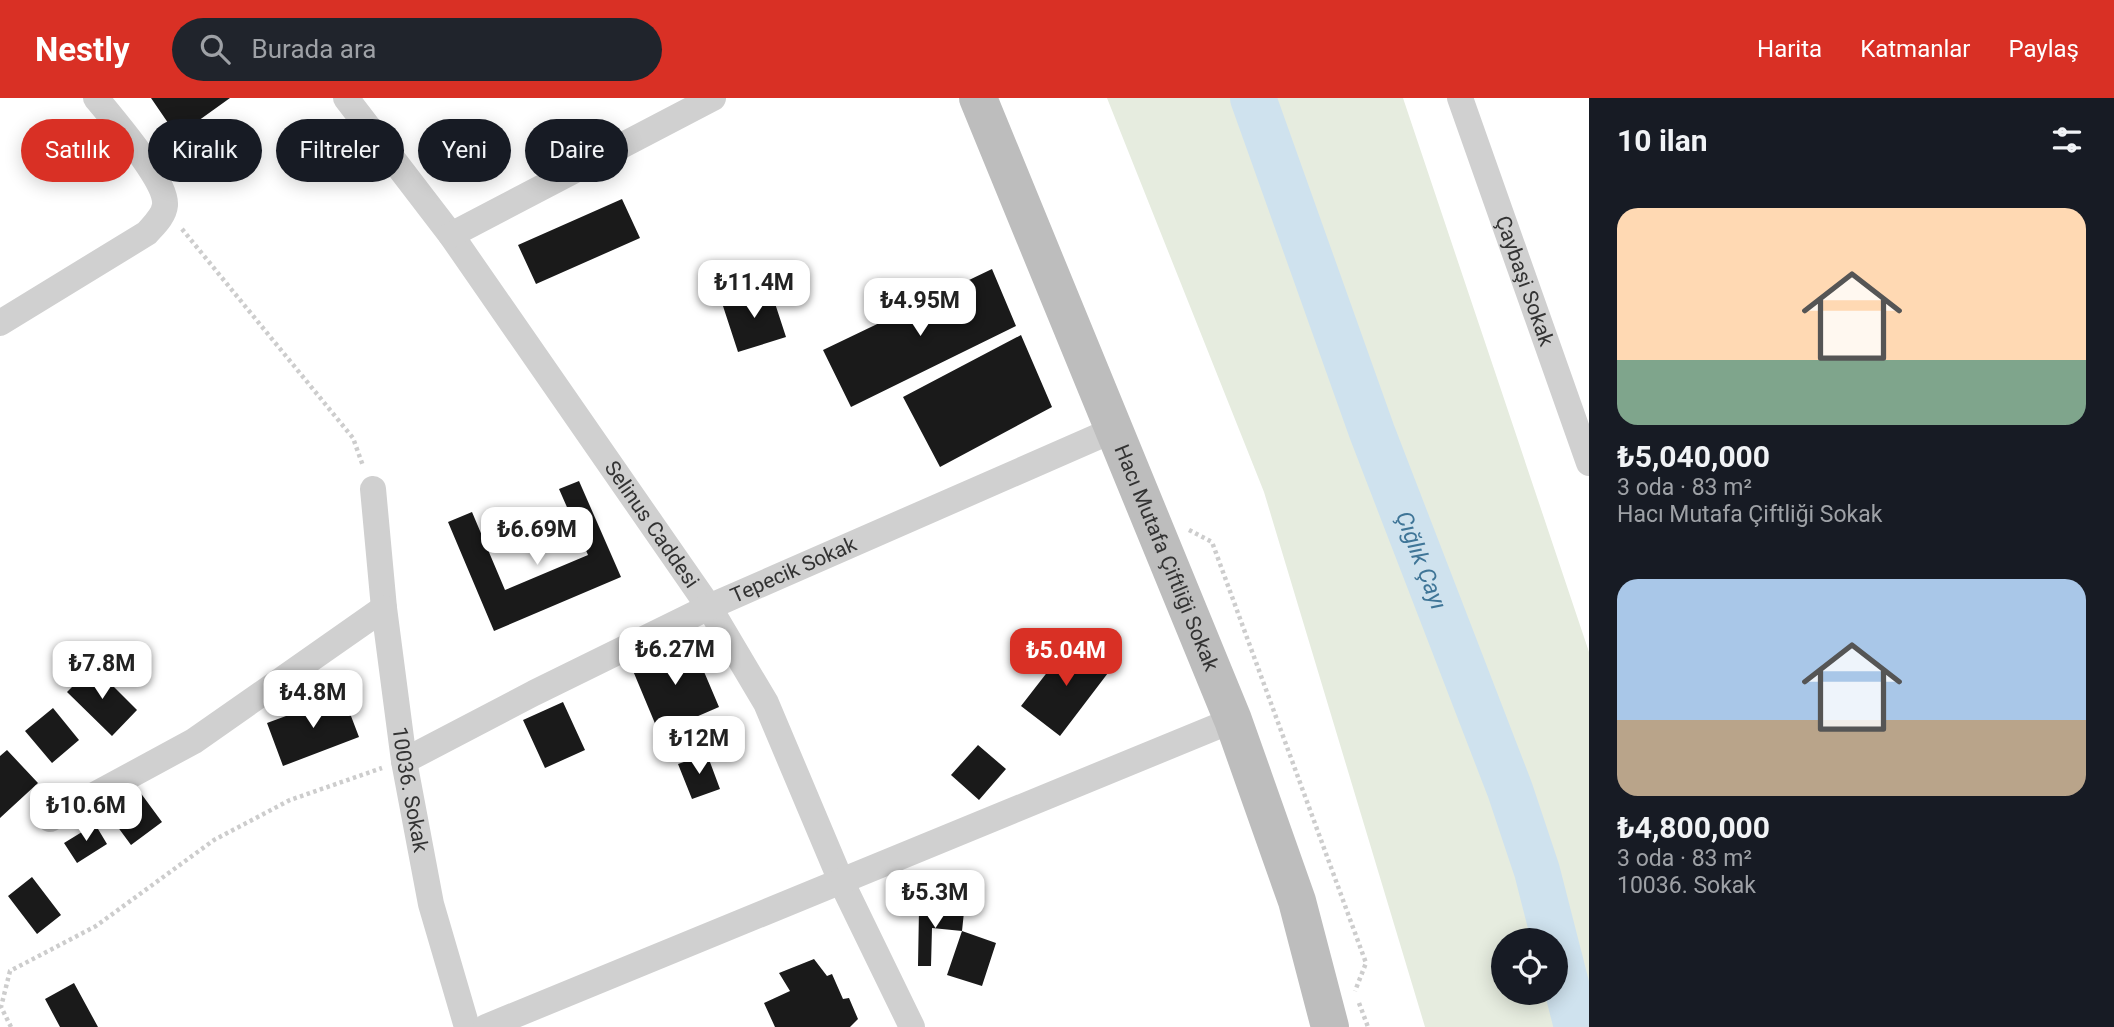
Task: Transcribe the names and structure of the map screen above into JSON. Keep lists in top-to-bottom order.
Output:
{
  "streets": {
    "street": [
      "Çaybaşi Sokak",
      "Selinus Caddesi",
      "Hacı Mutafa Çiftliği Sokak",
      "Tepecik Sokak",
      "10036. Sokak"
    ]
  },
  "crossings": [
    ["Selinus Caddesi", "Tepecik Sokak"],
    ["Hacı Mutafa Çiftliği Sokak", "Tepecik Sokak"],
    ["Tepecik Sokak", "10036. Sokak"]
  ],
  "water": ["Çığlık Çayı"],
  "page": {
    "header": "Nestly",
    "search": "Burada ara",
    "nav": ["Harita", "Katmanlar", "Paylaş"],
    "heading": "10 ilan",
    "chip": [
      "Satılık",
      "Kiralık",
      "Filtreler",
      "Yeni",
      "Daire"
    ],
    "list": [
      {
        "name": "₺5,040,000",
        "note": "3 oda · 83 m² · Hacı Mutafa Çiftliği Sokak"
      },
      {
        "name": "₺4,800,000",
        "note": "3 oda · 83 m² · 10036. Sokak"
      }
    ],
    "price": [
      "₺11.4M",
      "₺4.95M",
      "₺6.69M",
      "₺6.27M",
      "₺5.04M",
      "₺7.8M",
      "₺4.8M",
      "₺12M",
      "₺10.6M",
      "₺5.3M"
    ]
  }
}
